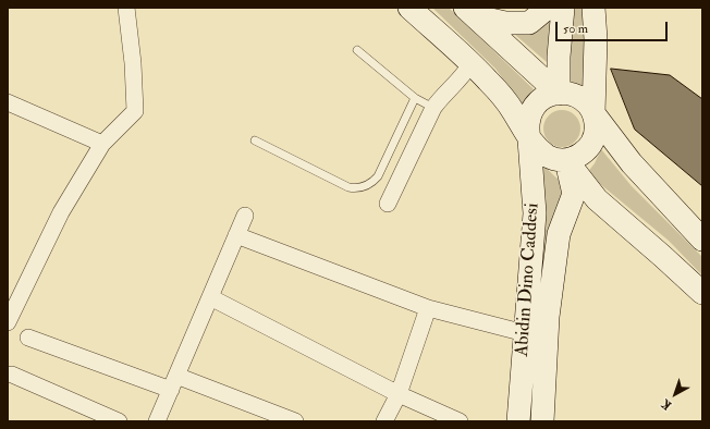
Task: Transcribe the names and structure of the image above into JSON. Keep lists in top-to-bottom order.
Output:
{
  "streets": {
    "main road": ["Abidin Dino Caddesi"]
  },
  "scale_bar": "50 m",
  "north": "bottom left"
}
